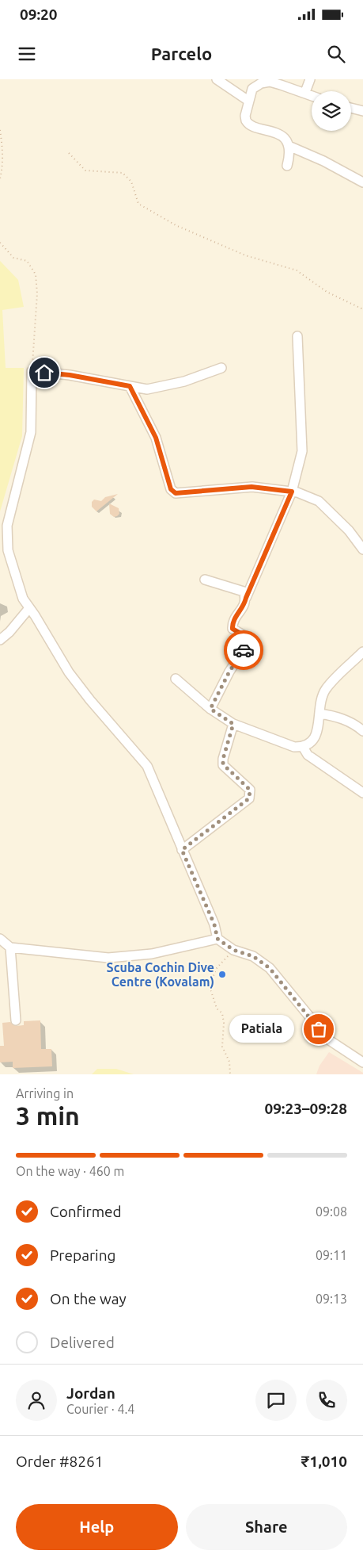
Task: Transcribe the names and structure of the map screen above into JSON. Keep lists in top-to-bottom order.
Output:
{
  "places": ["Scuba Cochin Dive Centre (Kovalam)", "Patiala"],
  "page": {
    "status": "09:20",
    "header": "Parcelo",
    "bubble": "Patiala",
    "heading": ["3 min", "Arriving in", "09:23–09:28"],
    "panel": [
      "Jordan",
      "Courier · 4.4",
      "Order #8261",
      "₹1,010"
    ],
    "bar": "On the way · 460 m",
    "list": [
      ["Confirmed", "09:08"],
      ["Preparing", "09:11"],
      ["On the way", "09:13"],
      "Delivered"
    ],
    "buttons": ["Help", "Share"]
  }
}
